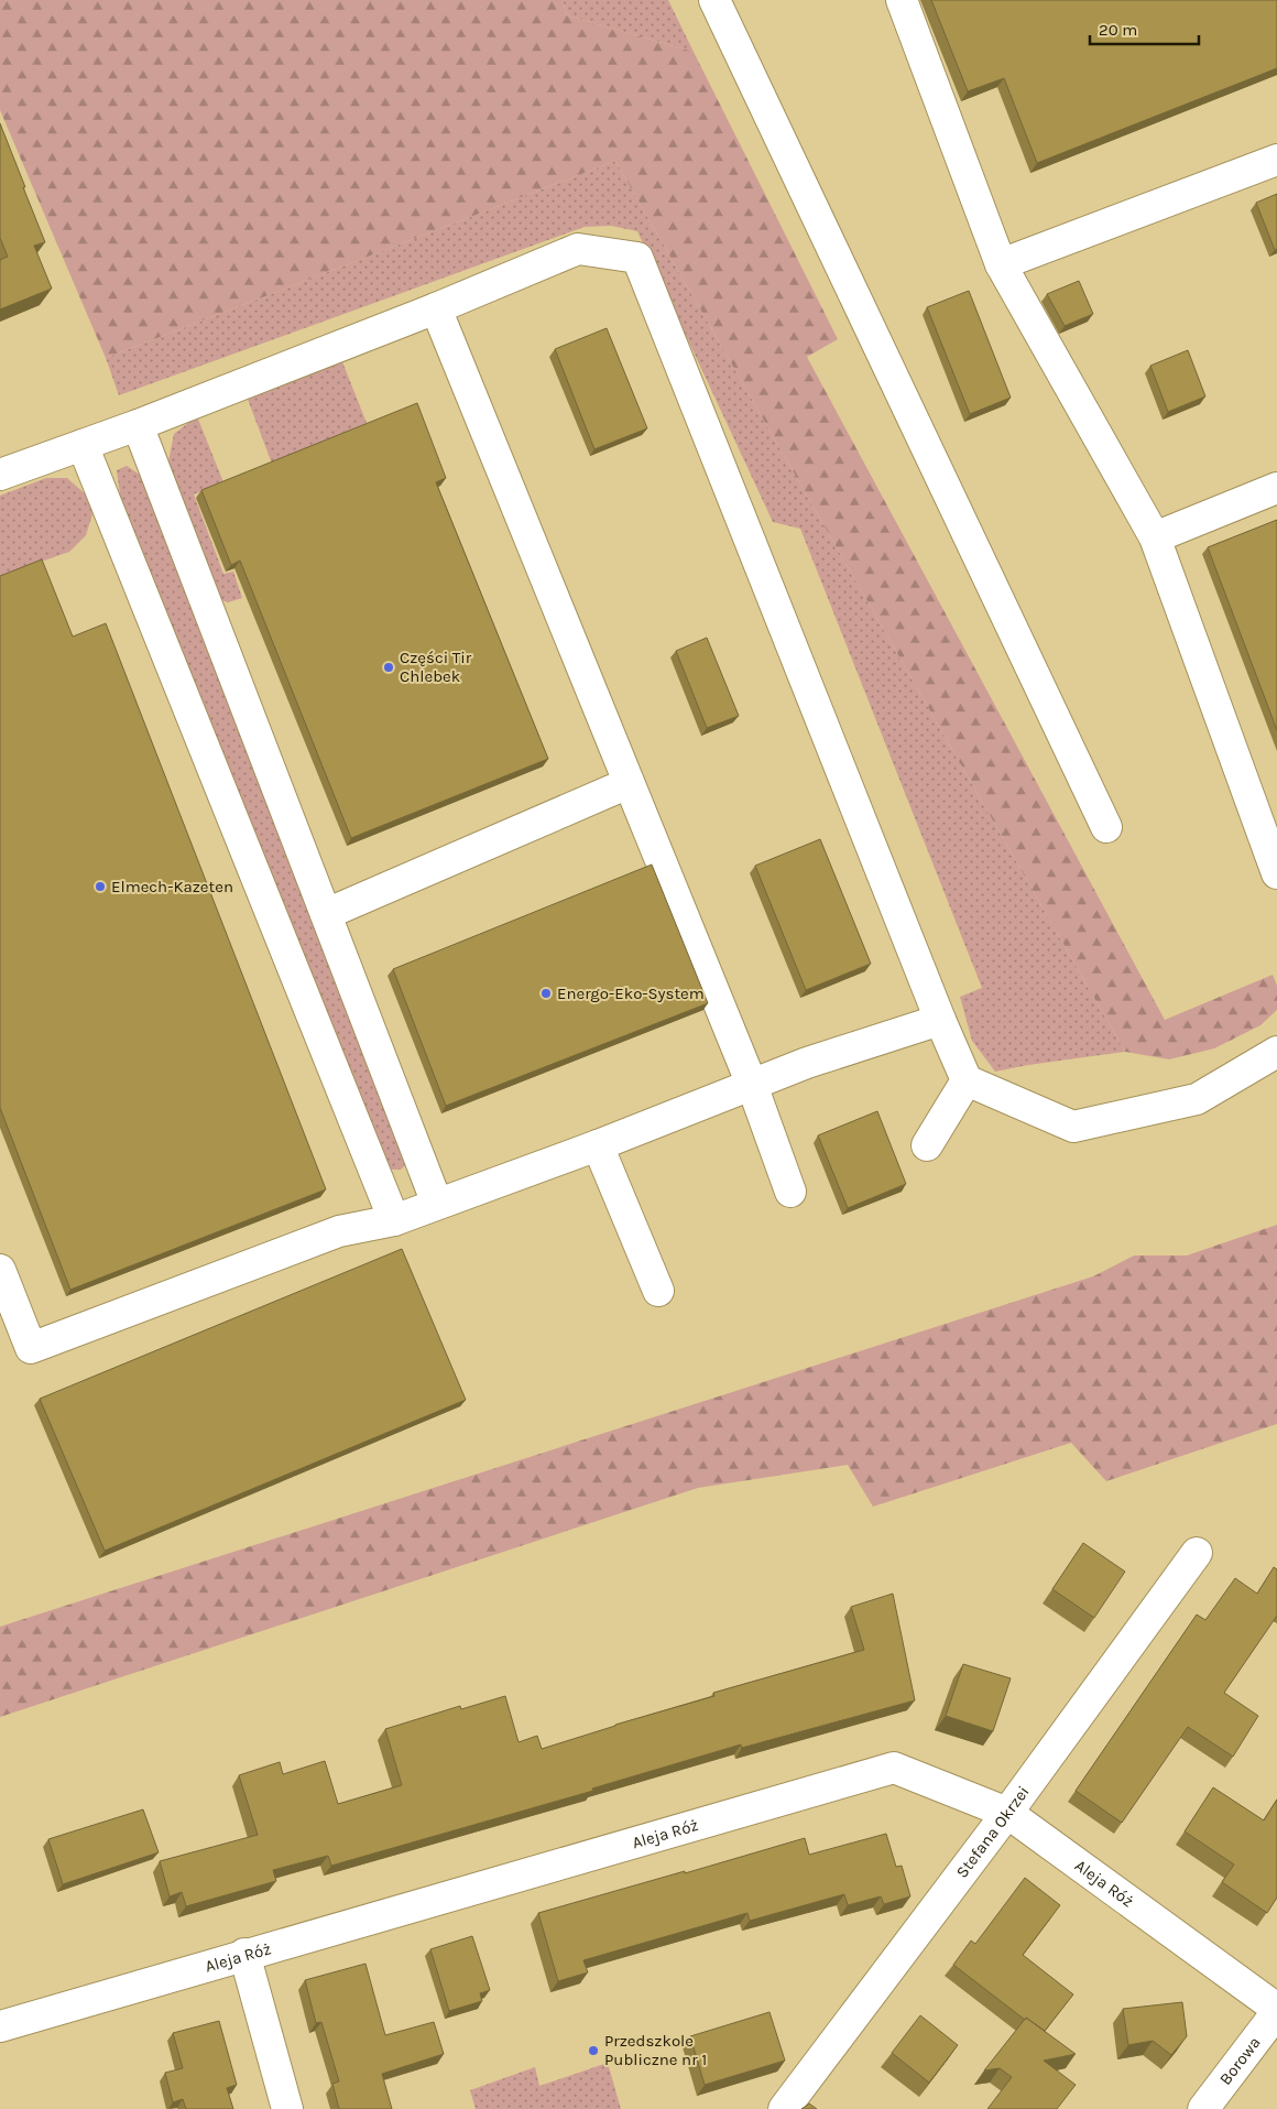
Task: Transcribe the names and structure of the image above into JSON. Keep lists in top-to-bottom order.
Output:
{
  "streets": {
    "street": ["Stefana Okrzei", "Aleja Róż", "Borowa"]
  },
  "crossings": [
    ["Stefana Okrzei", "Aleja Róż"],
    ["Aleja Róż", "Borowa"]
  ],
  "places": [
    "Części Tir Chlebek",
    "Elmech-Kazeten",
    "Energo-Eko-System",
    "Przedszkole Publiczne nr 1"
  ],
  "scale_bar": "20 m"
}
